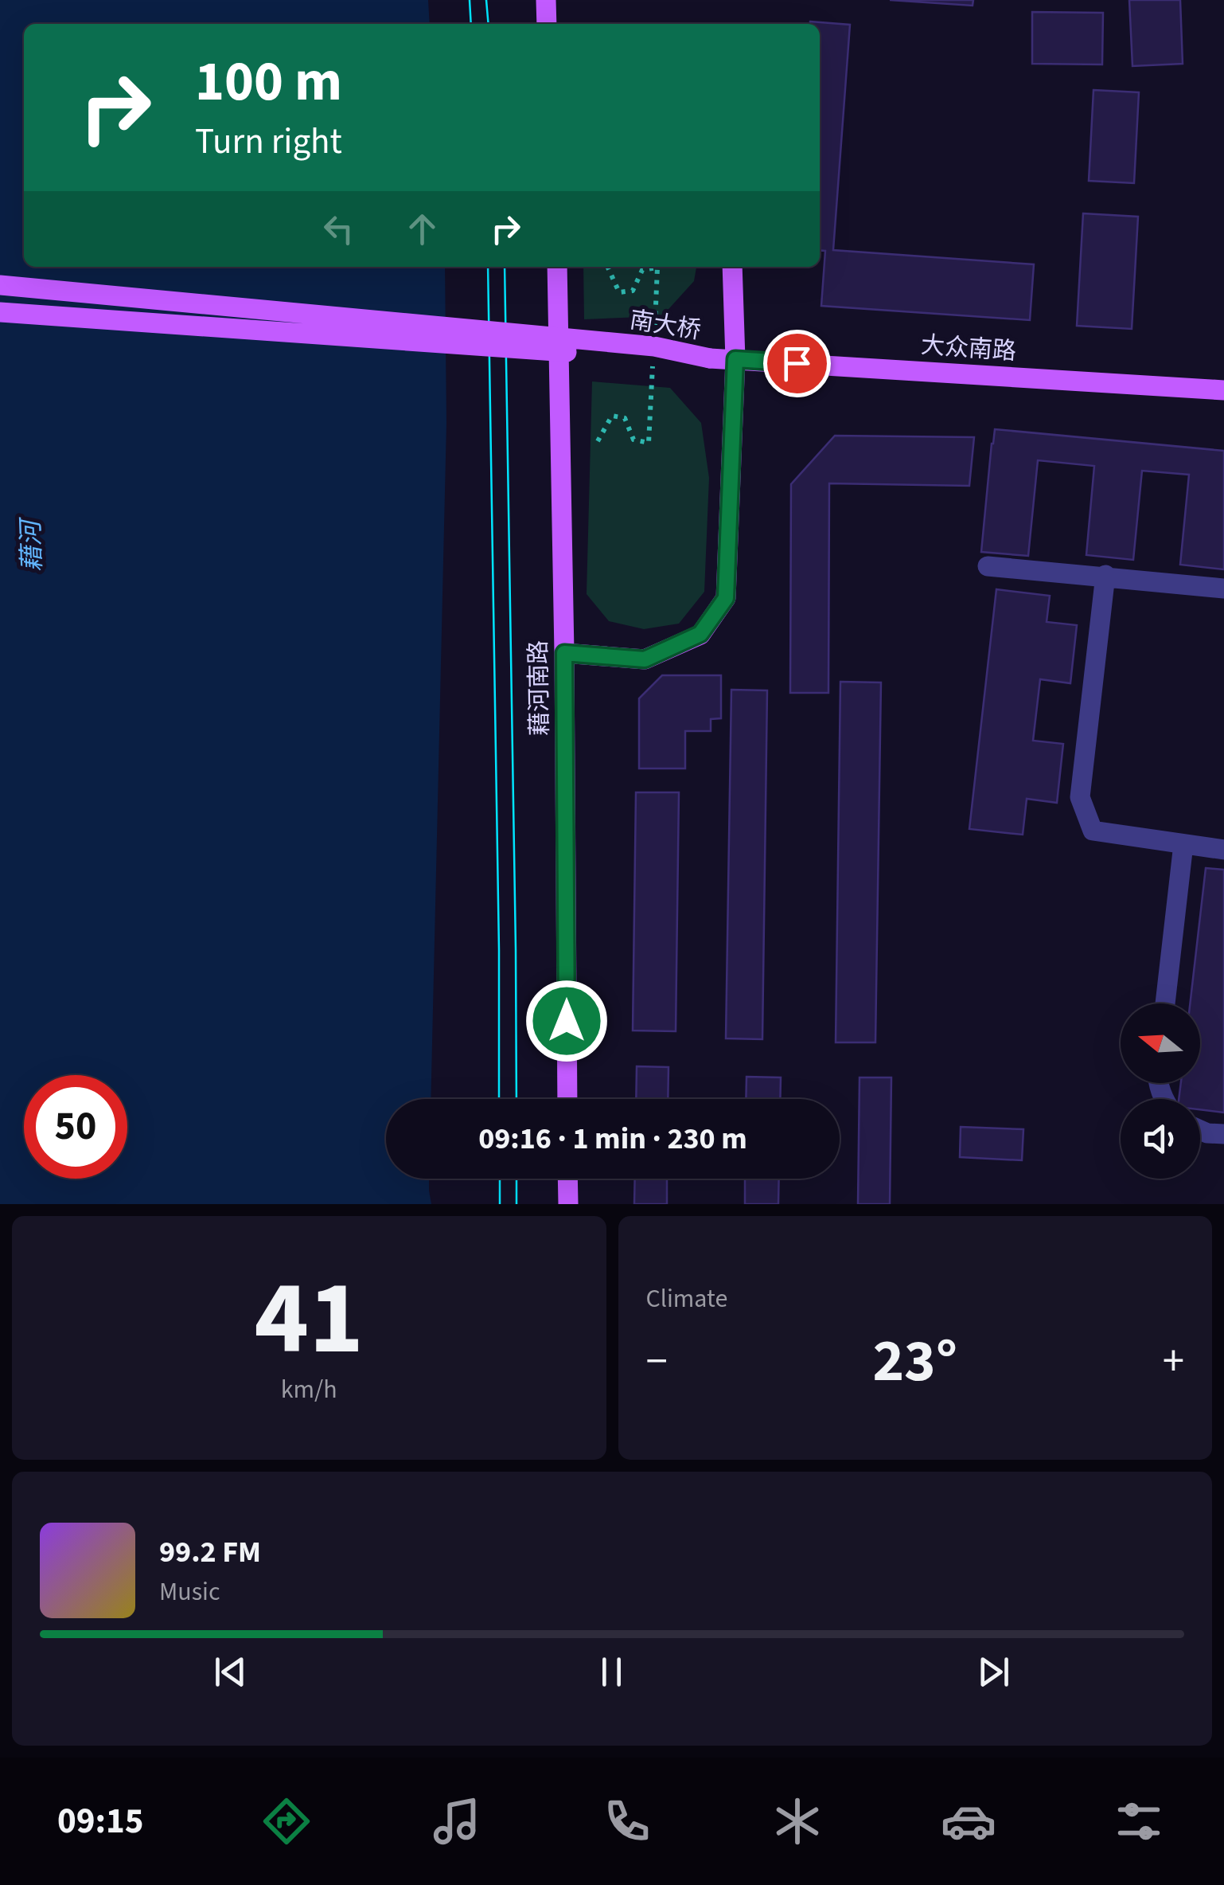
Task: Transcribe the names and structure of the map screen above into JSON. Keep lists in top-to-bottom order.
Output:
{
  "streets": {
    "main road": ["南大桥", "大众南路", "藉河南路"]
  },
  "crossings": [
    ["南大桥", "大众南路"]
  ],
  "water": ["藉河"],
  "north": "left",
  "page": {
    "turn": ["100 m", "Turn right"],
    "limit": "50",
    "trip": "09:16 · 1 min · 230 m",
    "tile": [
      ["41", "km/h"],
      "Climate"
    ],
    "heat": ["−", "23°", "+"],
    "song": ["99.2 FM", "Music"],
    "tabs": "09:15"
  }
}
